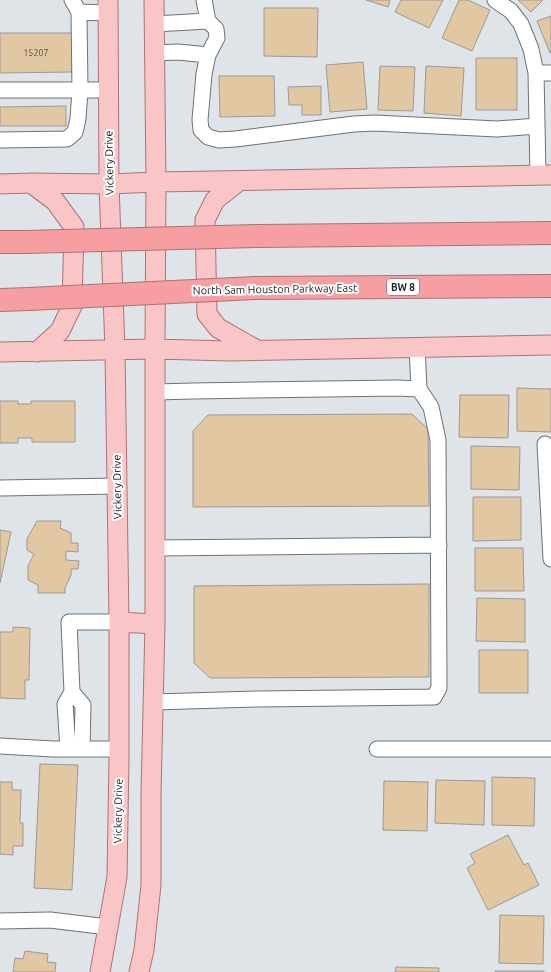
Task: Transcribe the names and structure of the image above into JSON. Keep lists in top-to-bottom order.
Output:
{
  "streets": {
    "highway": ["BW 8", "North Sam Houston Parkway East"],
    "main road": ["Vickery Drive"]
  },
  "house_numbers": ["15207"]
}
